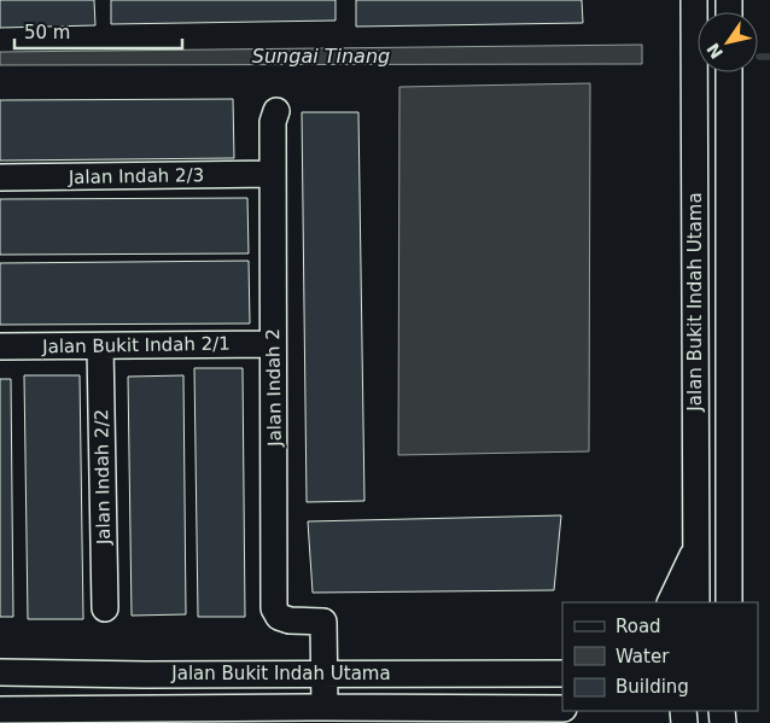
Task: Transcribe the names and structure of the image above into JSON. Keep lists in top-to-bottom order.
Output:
{
  "streets": {
    "street": [
      "Jalan Indah 2/3",
      "Jalan Bukit Indah Utama",
      "Jalan Bukit Indah 2/1",
      "Jalan Indah 2",
      "Jalan Indah 2/2"
    ]
  },
  "crossings": [
    ["Jalan Indah 2/3", "Jalan Indah 2"],
    ["Jalan Bukit Indah Utama", "Jalan Indah 2"],
    ["Jalan Bukit Indah 2/1", "Jalan Indah 2"],
    ["Jalan Bukit Indah 2/1", "Jalan Indah 2/2"]
  ],
  "water": ["Sungai Tinang"],
  "legend": ["Road", "Water", "Building"],
  "scale_bar": "50 m",
  "north": "bottom left"
}
